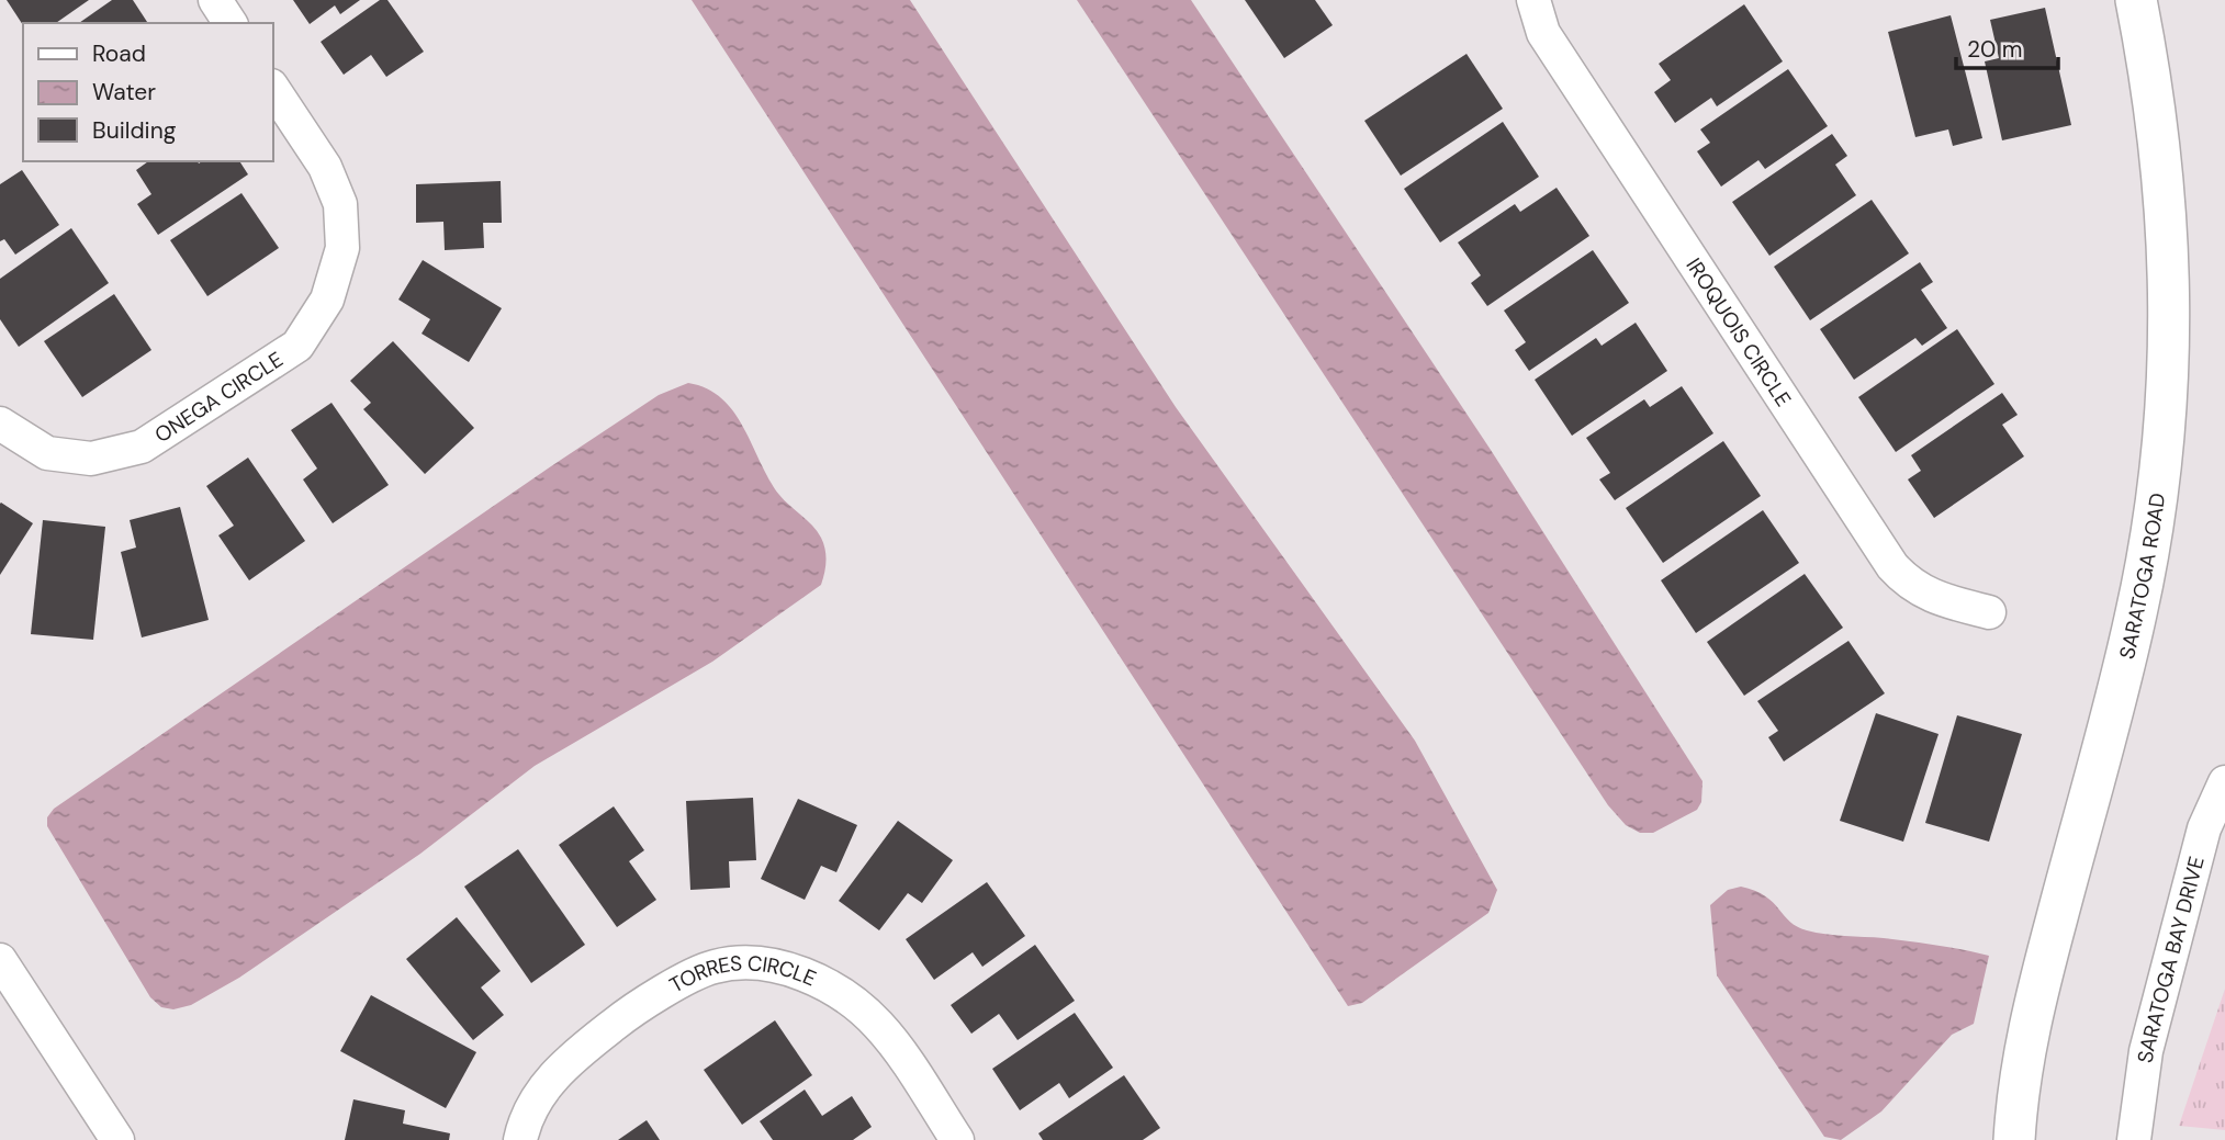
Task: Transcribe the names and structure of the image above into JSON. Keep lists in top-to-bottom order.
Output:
{
  "streets": {
    "street": [
      "IROQUOIS CIRCLE",
      "ONEGA CIRCLE",
      "SARATOGA ROAD",
      "SARATOGA BAY DRIVE",
      "TORRES CIRCLE"
    ]
  },
  "legend": ["Road", "Water", "Building"],
  "scale_bar": "20 m"
}
